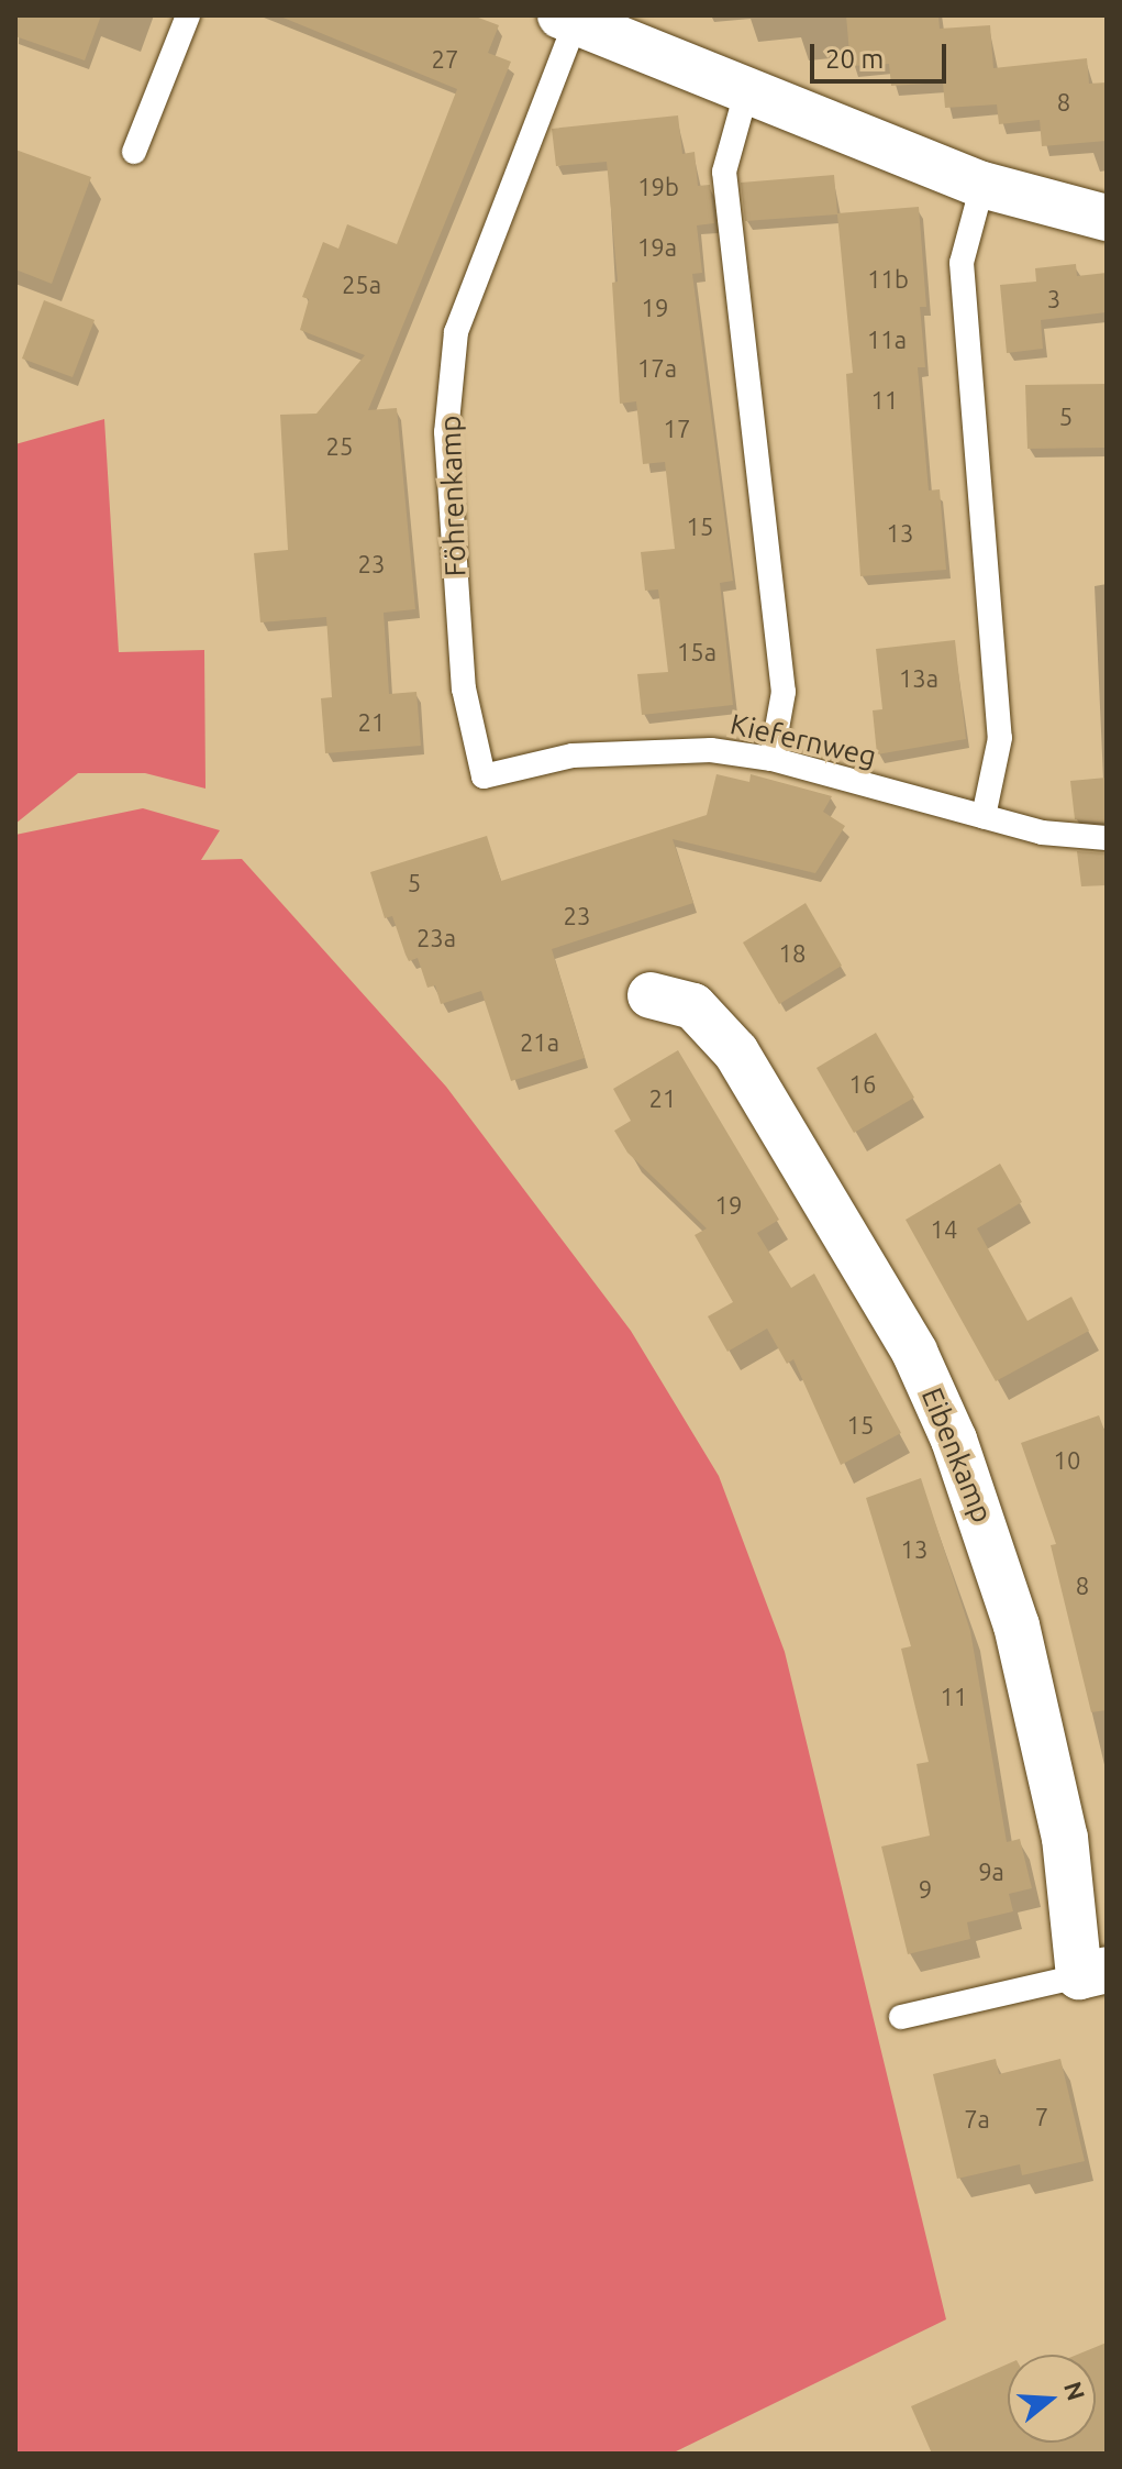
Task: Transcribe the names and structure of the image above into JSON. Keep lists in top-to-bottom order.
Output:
{
  "streets": {
    "street": ["Föhrenkamp", "Eibenkamp"],
    "lane": ["Kiefernweg"]
  },
  "crossings": [
    ["Föhrenkamp", "Kiefernweg"]
  ],
  "house_numbers": [
    "27",
    "8",
    "19b",
    "19a",
    "11b",
    "25a",
    "3",
    "19",
    "11a",
    "17a",
    "11",
    "5",
    "17",
    "25",
    "15",
    "13",
    "23",
    "15a",
    "13a",
    "21",
    "5",
    "23",
    "23a",
    "18",
    "21a",
    "16",
    "21",
    "19",
    "14",
    "15",
    "10",
    "13",
    "8",
    "11",
    "9a",
    "9",
    "7",
    "7a"
  ],
  "scale_bar": "20 m",
  "north": "right"
}
